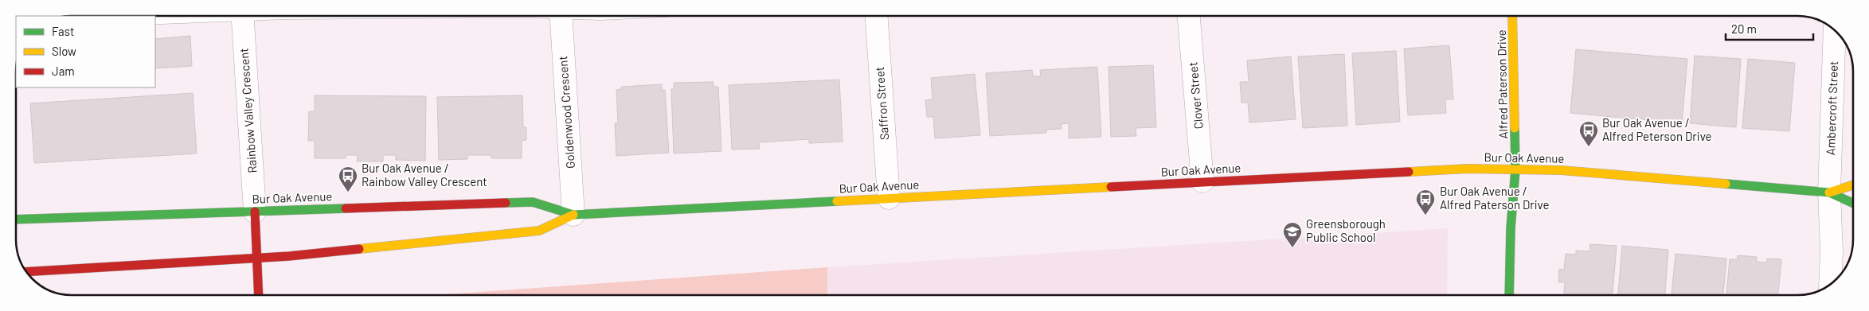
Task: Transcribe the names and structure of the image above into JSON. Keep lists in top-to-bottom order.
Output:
{
  "streets": {
    "street": [
      "Alfred Paterson Drive",
      "Clover Street",
      "Saffron Street",
      "Ambercroft Street",
      "Rainbow Valley Crescent",
      "Goldenwood Crescent",
      "Bur Oak Avenue"
    ]
  },
  "crossings": [
    ["Alfred Paterson Drive", "Bur Oak Avenue"],
    ["Clover Street", "Bur Oak Avenue"],
    ["Saffron Street", "Bur Oak Avenue"],
    ["Ambercroft Street", "Bur Oak Avenue"],
    ["Rainbow Valley Crescent", "Bur Oak Avenue"],
    ["Goldenwood Crescent", "Bur Oak Avenue"]
  ],
  "places": {
    "bus stop": ["Bur Oak Avenue / Alfred Peterson Drive", "Bur Oak Avenue / Rainbow Valley Crescent", "Bur Oak Avenue / Alfred Paterson Drive"],
    "school or university": ["Greensborough Public School"]
  },
  "legend": ["Fast", "Slow", "Jam"],
  "scale_bar": "20 m"
}
